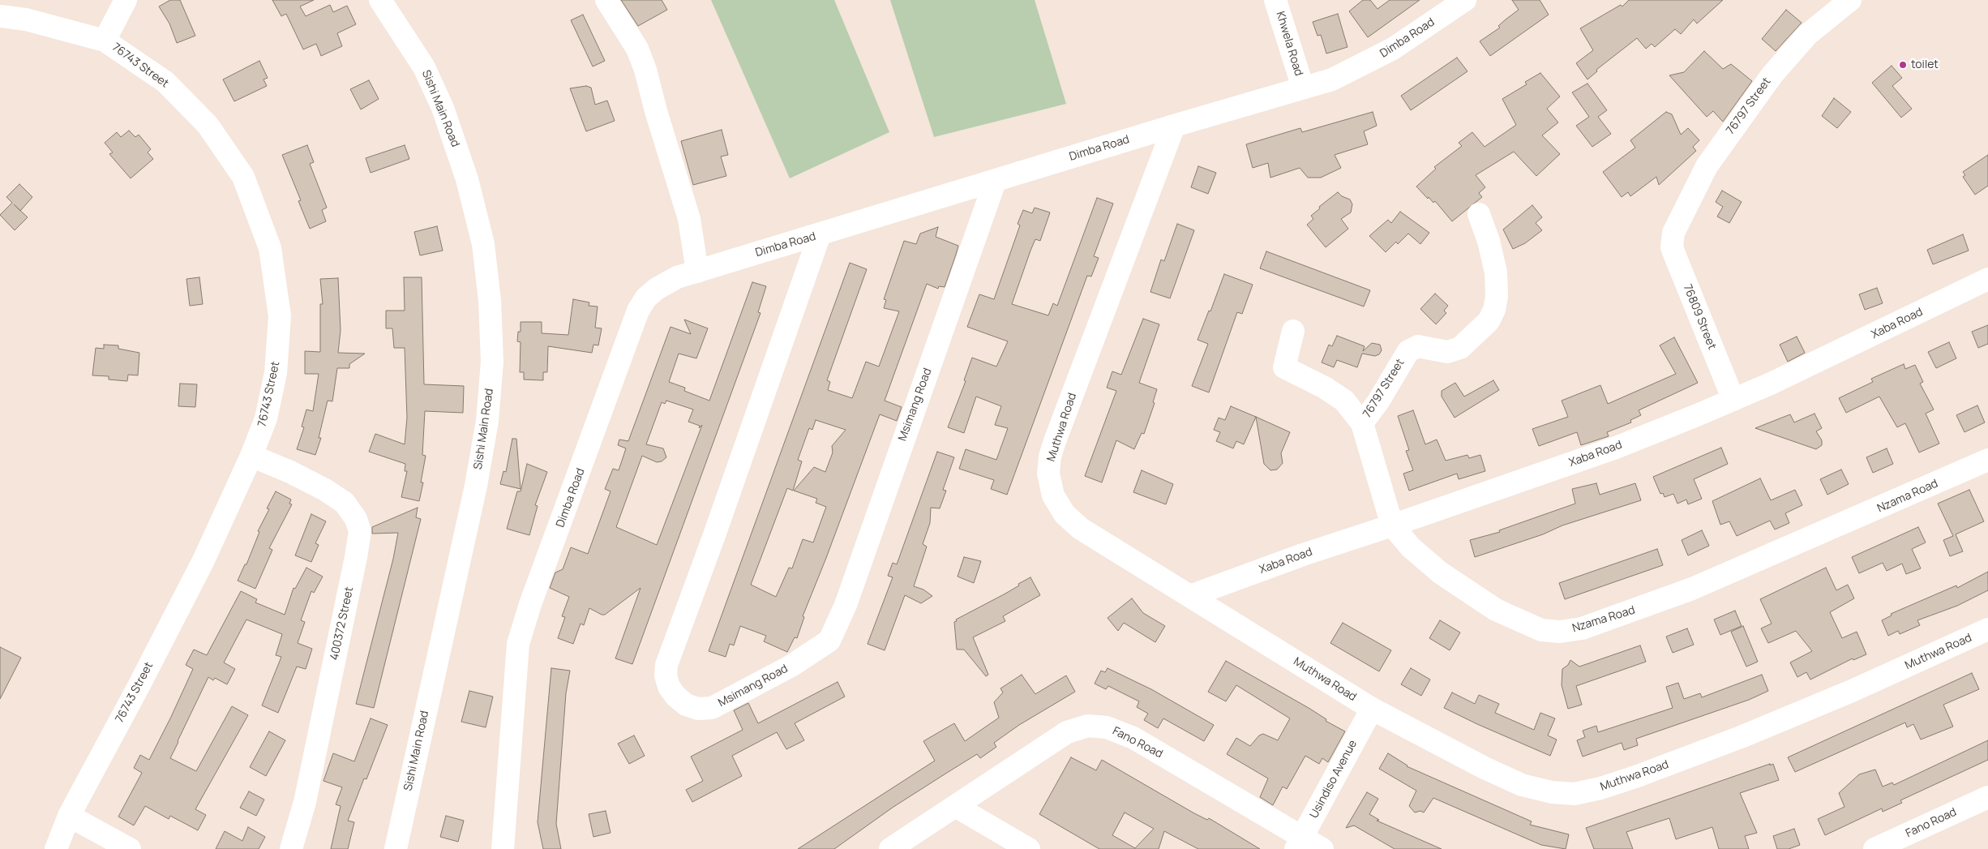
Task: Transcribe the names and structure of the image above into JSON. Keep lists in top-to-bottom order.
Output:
{
  "streets": {
    "street": [
      "Dimba Road",
      "Khwela Road",
      "76743 Street",
      "76797 Street",
      "Sishi Main Road",
      "76809 Street",
      "Xaba Road",
      "Msimang Road",
      "Muthwa Road",
      "Nzama Road",
      "400372 Street",
      "Fano Road",
      "Usindiso Avenue"
    ]
  },
  "crossings": [
    ["Dimba Road", "Khwela Road"],
    ["Dimba Road", "Msimang Road"],
    ["Dimba Road", "Muthwa Road"],
    ["76743 Street", "400372 Street"],
    ["76797 Street", "76809 Street"],
    ["76797 Street", "Nzama Road"],
    ["76809 Street", "Xaba Road"],
    ["Xaba Road", "Muthwa Road"],
    ["Xaba Road", "Nzama Road"],
    ["Muthwa Road", "Usindiso Avenue"],
    ["Fano Road", "Usindiso Avenue"]
  ],
  "places": ["toilet"]
}
